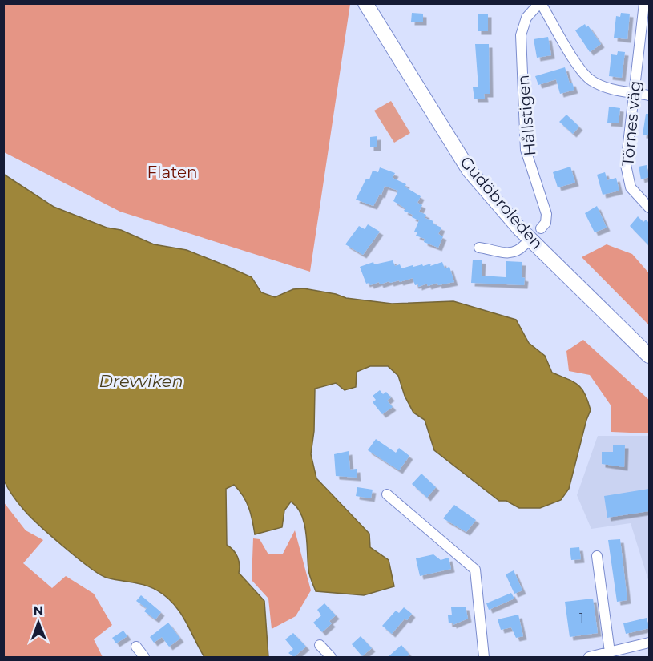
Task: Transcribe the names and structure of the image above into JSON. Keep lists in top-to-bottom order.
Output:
{
  "streets": {
    "main road": ["Gudöbroleden"],
    "street": ["Hållstigen", "Törnes väg"]
  },
  "water": ["Drevviken"],
  "parks": ["Flaten"],
  "house_numbers": ["1"],
  "north": "top"
}
